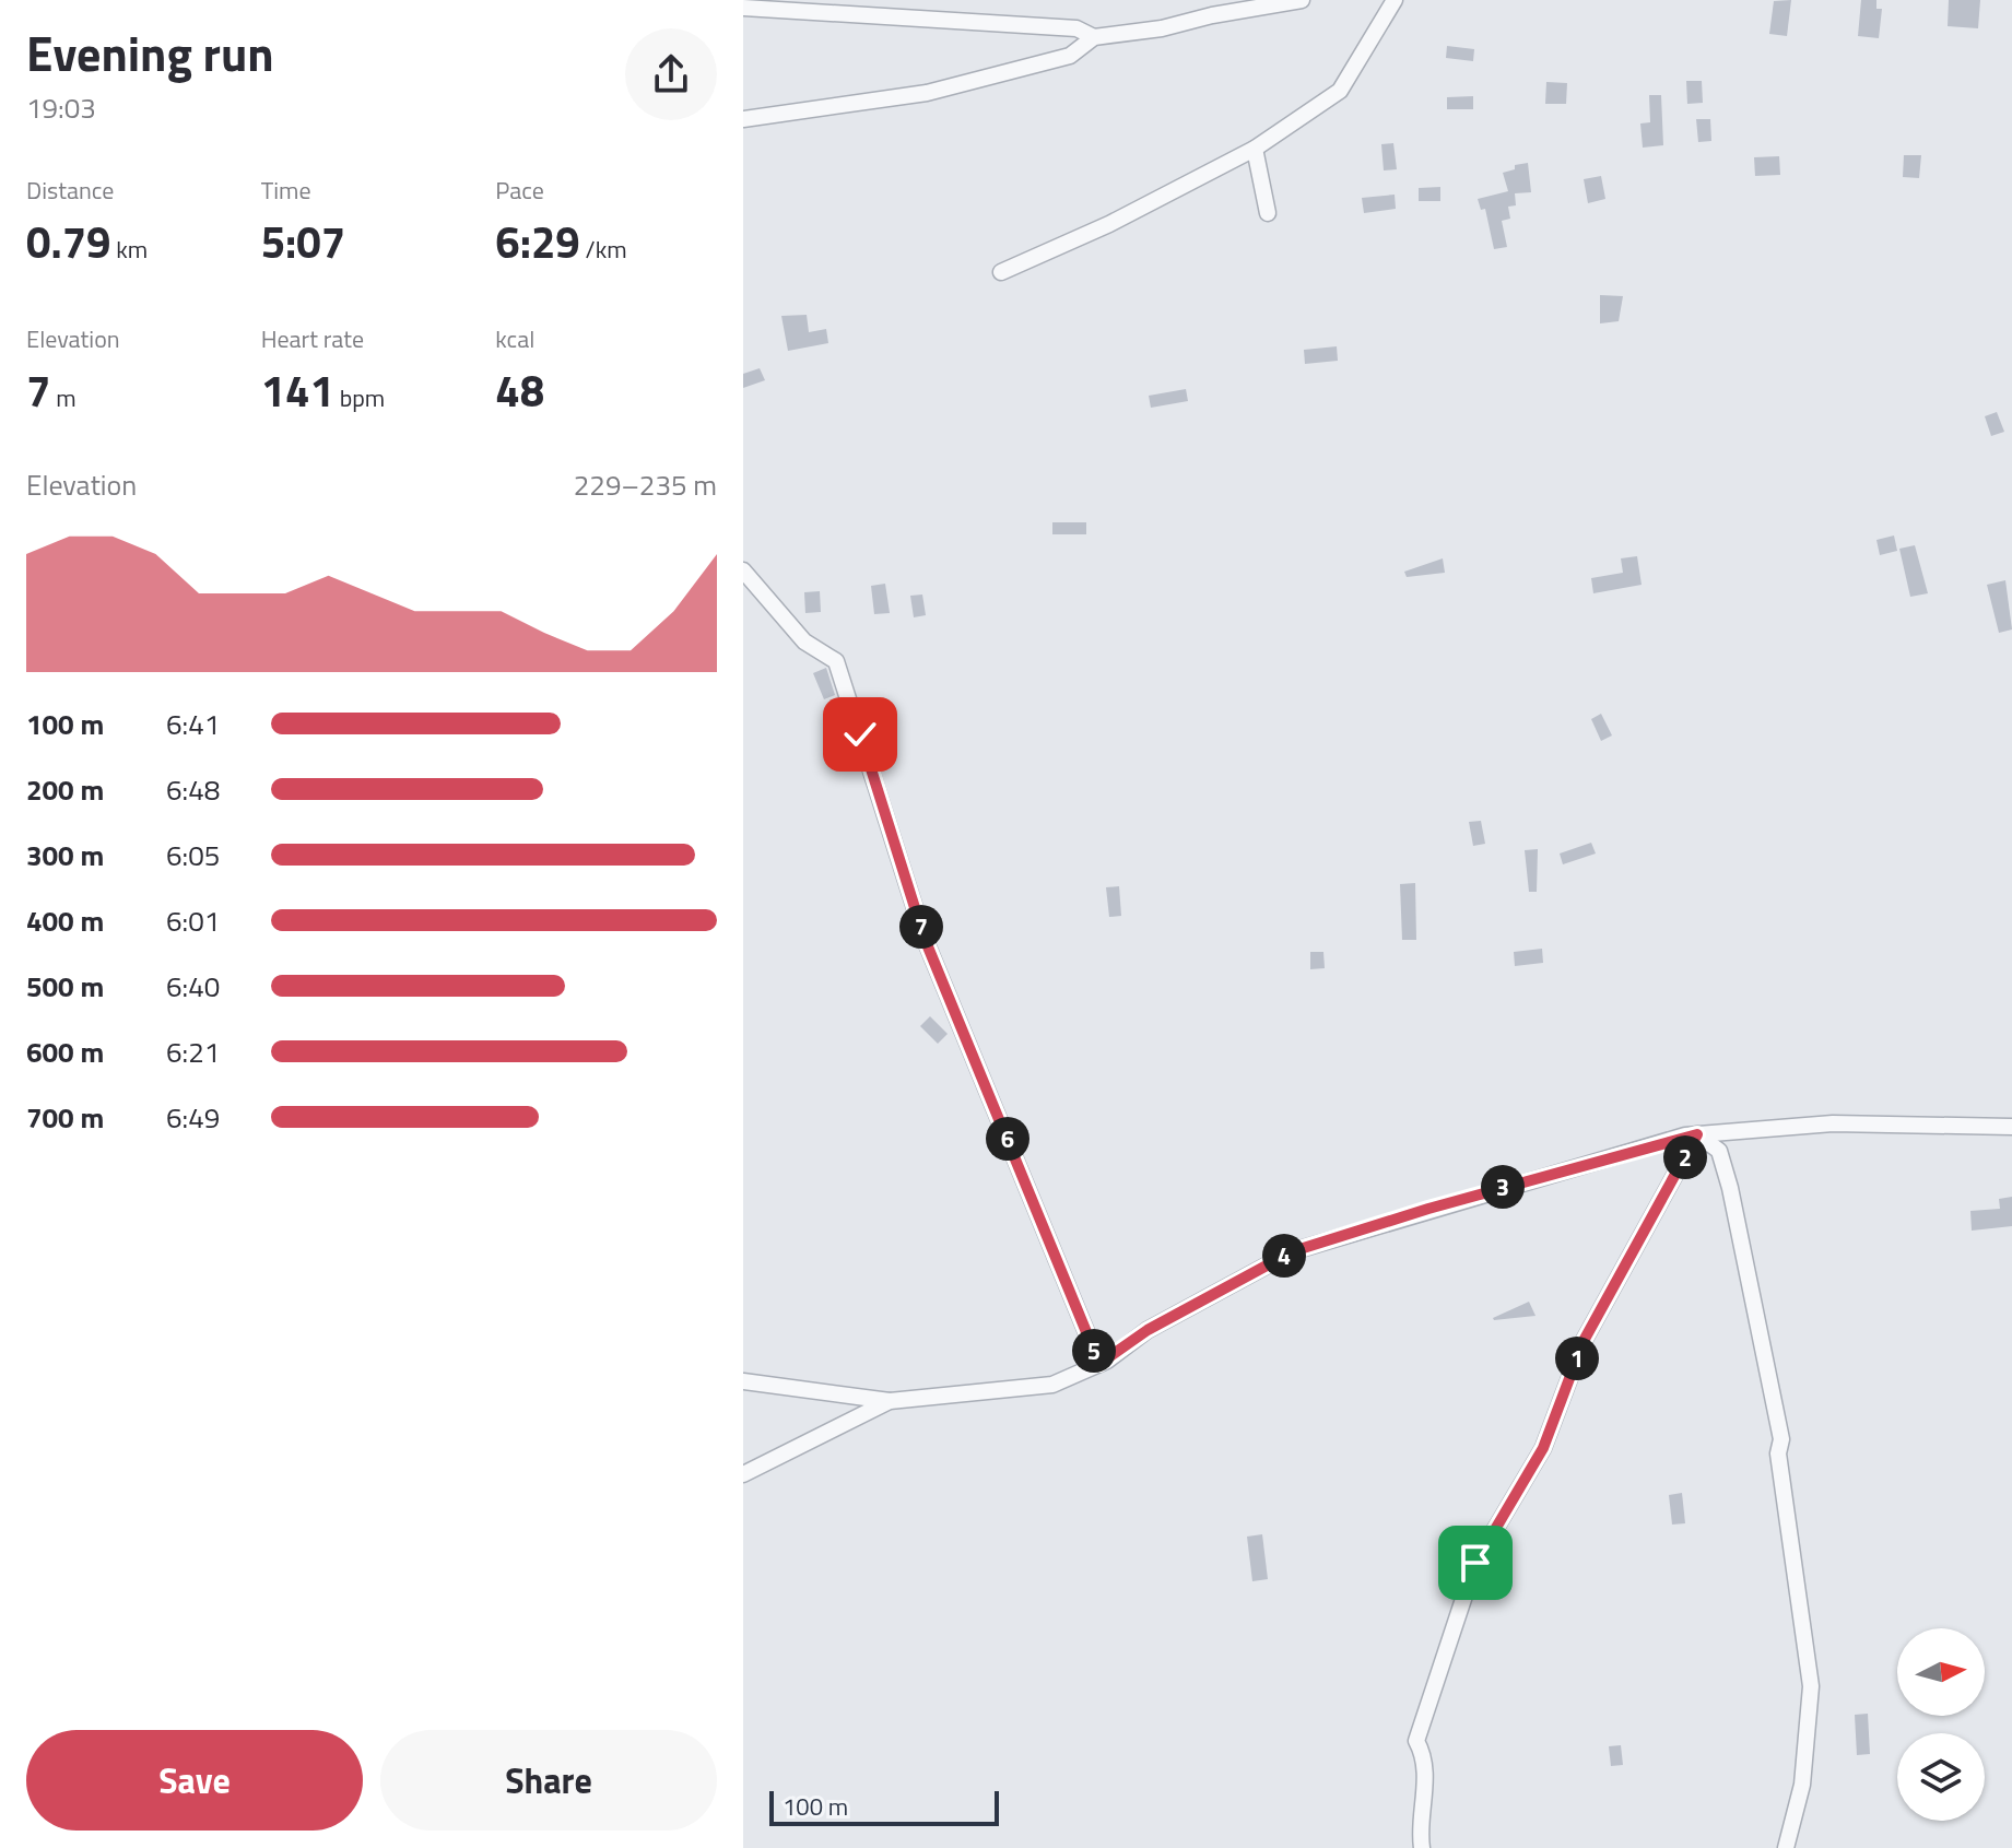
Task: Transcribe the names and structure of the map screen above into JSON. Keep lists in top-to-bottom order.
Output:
{
  "scale_bar": "100 m",
  "north": "right",
  "page": {
    "heading": ["Evening run", "19:03"],
    "stats": [
      ["Distance", "0.79 km"],
      ["Time", "5:07"],
      ["Pace", "6:29 /km"],
      ["Elevation", "7 m"],
      ["Heart rate", "141 bpm"],
      ["kcal", "48"]
    ],
    "chart": ["Elevation", "229–235 m"],
    "list": [
      {
        "name": "100 m",
        "note": "6:41"
      },
      {
        "name": "200 m",
        "note": "6:48"
      },
      {
        "name": "300 m",
        "note": "6:05"
      },
      {
        "name": "400 m",
        "note": "6:01"
      },
      {
        "name": "500 m",
        "note": "6:40"
      },
      {
        "name": "600 m",
        "note": "6:21"
      },
      {
        "name": "700 m",
        "note": "6:49"
      }
    ],
    "pins": [
      "7",
      "6",
      "2",
      "3",
      "4",
      "5",
      "1"
    ],
    "buttons": ["Save", "Share"],
    "scale": "100 m"
  }
}
